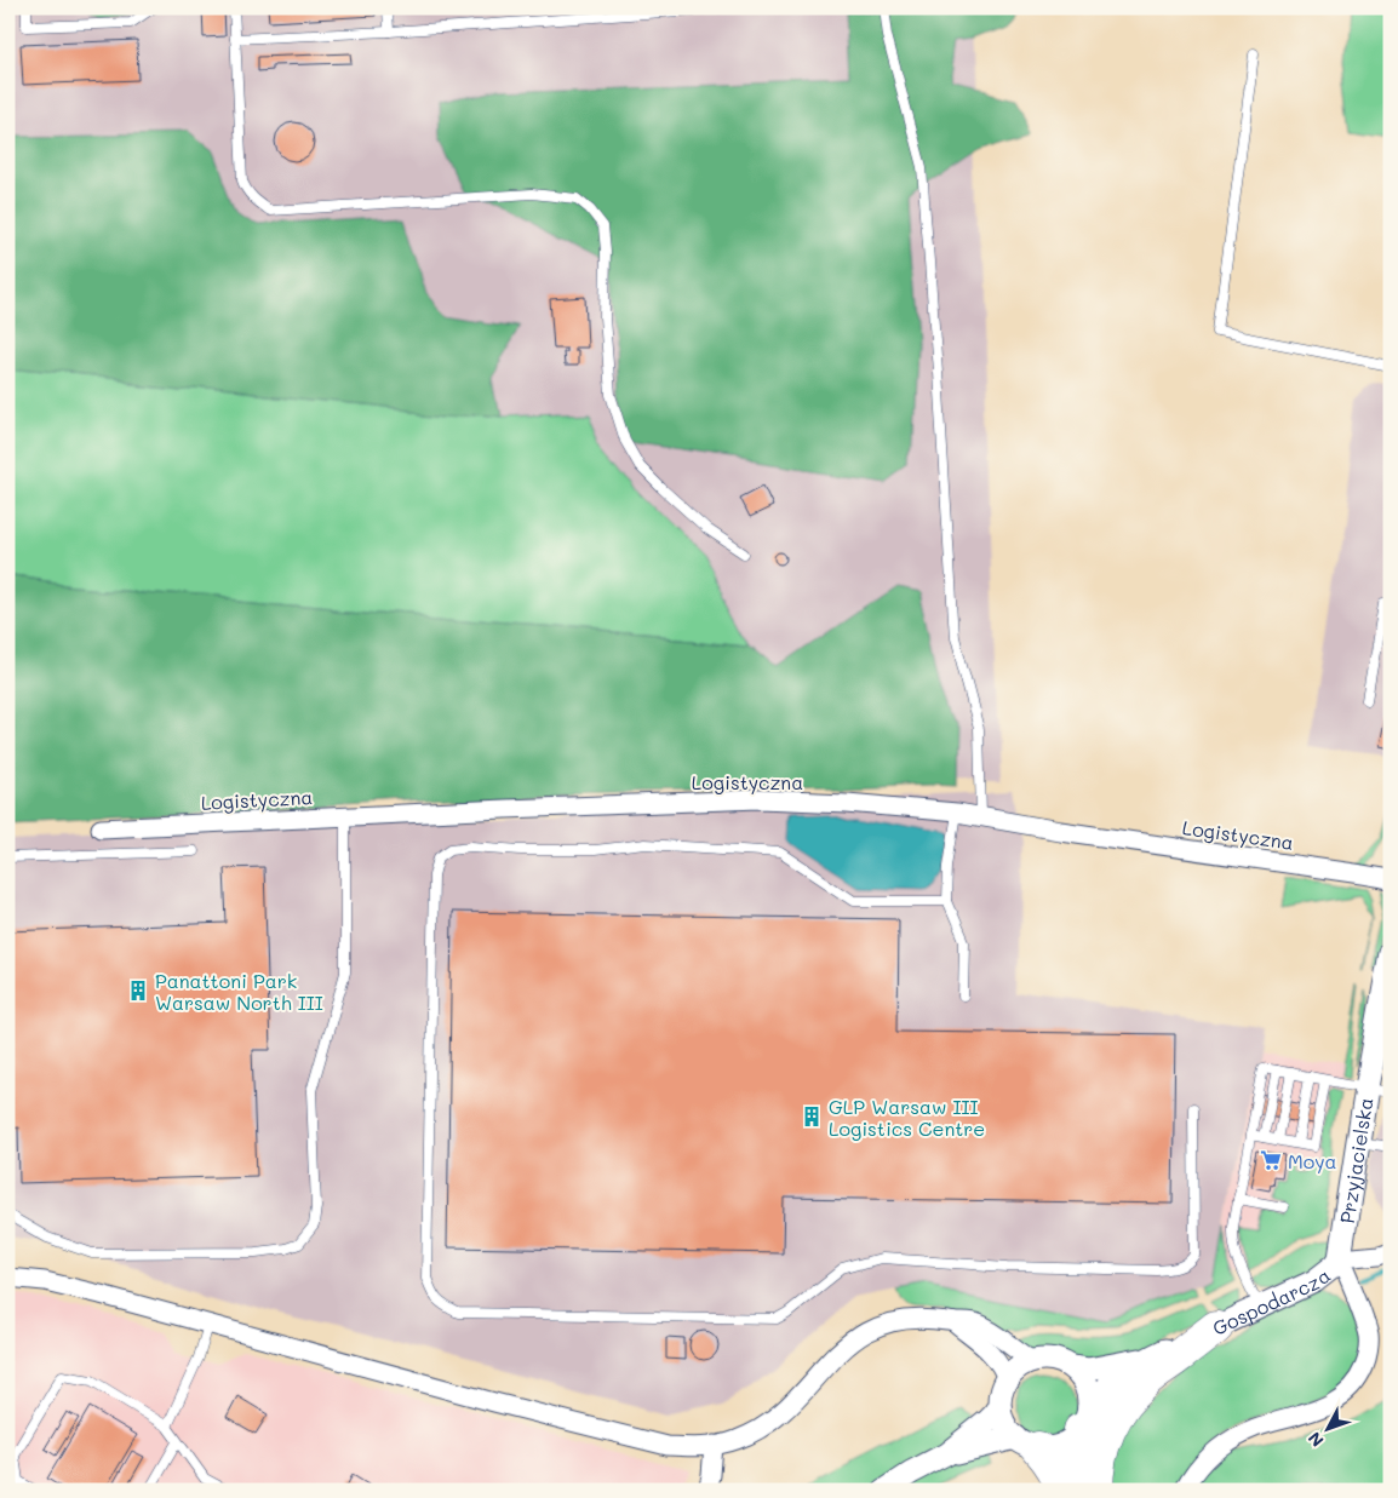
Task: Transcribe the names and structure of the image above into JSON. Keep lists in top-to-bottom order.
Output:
{
  "streets": {
    "street": ["Logistyczna", "Przyjacielska", "Gospodarcza"]
  },
  "crossings": [
    ["Przyjacielska", "Gospodarcza"]
  ],
  "places": {
    "building": ["Panattoni Park Warsaw North III", "GLP Warsaw III Logistics Centre"],
    "supermarket": ["Moya"]
  },
  "north": "bottom left"
}
